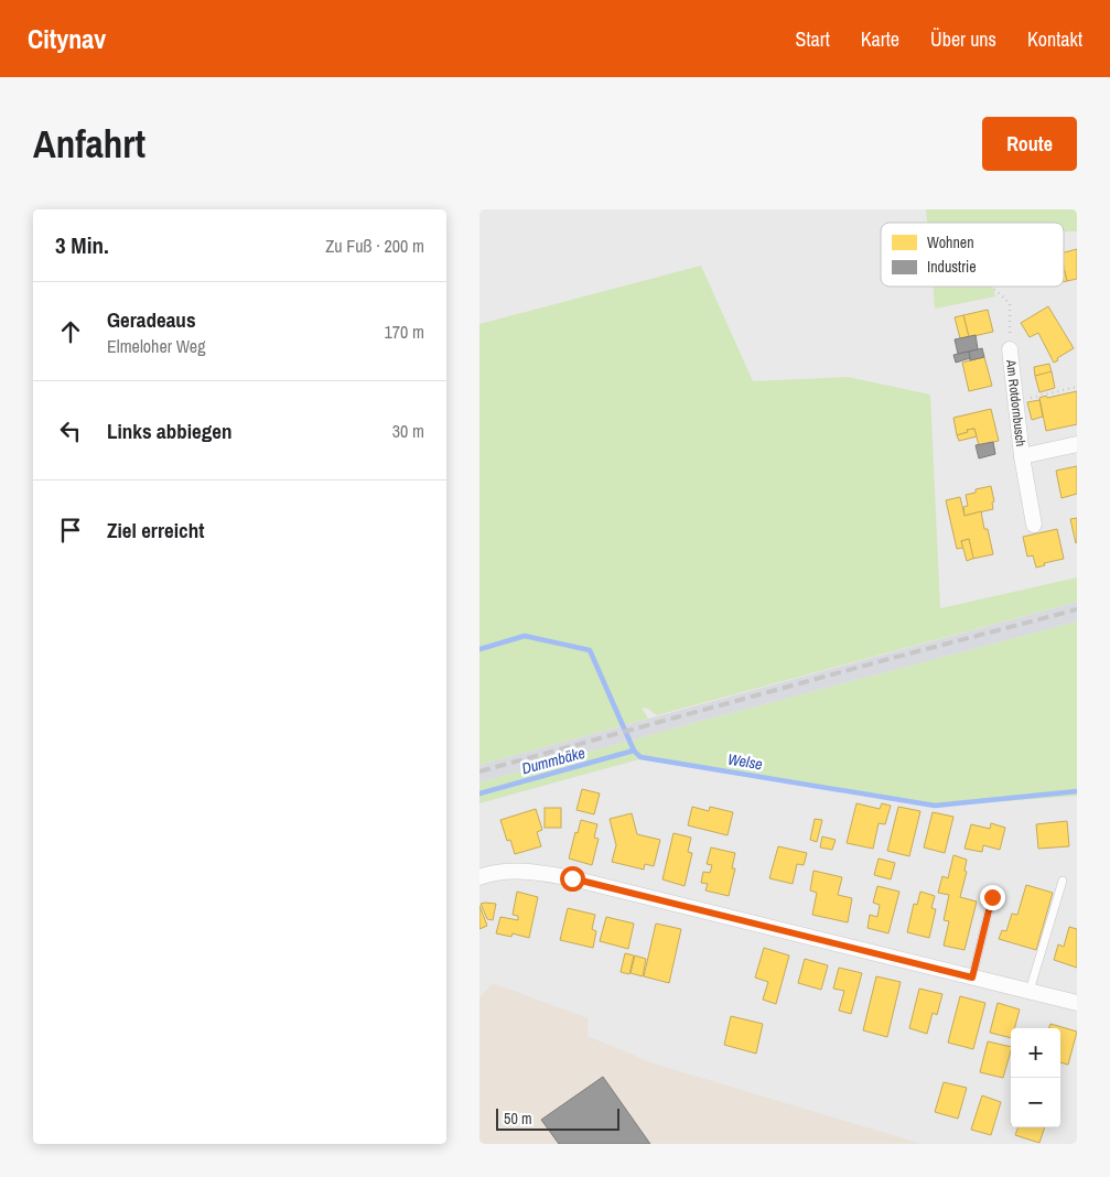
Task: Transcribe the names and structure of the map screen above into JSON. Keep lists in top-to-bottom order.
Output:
{
  "streets": {
    "street": ["Am Rotdornbusch"]
  },
  "water": ["Dummbäke", "Welse"],
  "legend": ["Wohnen", "Industrie"],
  "scale_bar": "50 m",
  "page": {
    "header": "Citynav",
    "nav": [
      "Start",
      "Karte",
      "Über uns",
      "Kontakt"
    ],
    "buttons": "Route",
    "title": "Anfahrt",
    "heading": ["3 Min.", "Zu Fuß · 200 m"],
    "list": [
      ["Geradeaus", "Elmeloher Weg", "170 m"],
      ["Links abbiegen", "30 m"],
      "Ziel erreicht"
    ],
    "map_buttons": ["+", "−"],
    "scale": "50 m"
  }
}
